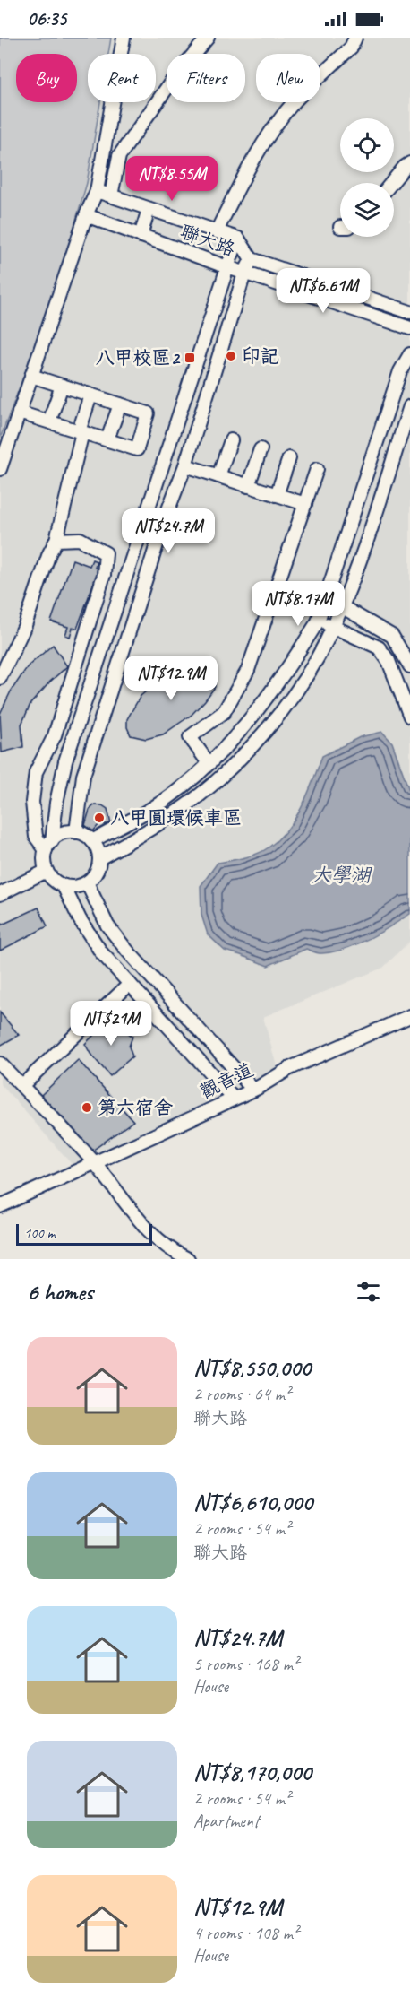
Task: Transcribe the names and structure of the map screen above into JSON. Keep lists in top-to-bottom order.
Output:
{
  "streets": {
    "street": ["聯大路", "觀音道"]
  },
  "water": ["大學湖"],
  "places": {
    "other": ["印記", "八甲圓環候車區", "第六宿舍"],
    "transit": ["八甲校區2"]
  },
  "scale_bar": "100 m",
  "page": {
    "status": "06:35",
    "chip": [
      "Buy",
      "Rent",
      "Filters",
      "New"
    ],
    "price": [
      "NT$8.55M",
      "NT$6.61M",
      "NT$24.7M",
      "NT$8.17M",
      "NT$12.9M",
      "NT$21M"
    ],
    "scale": "100 m",
    "heading": "6 homes",
    "list": [
      {
        "name": "NT$8,550,000",
        "note": "2 rooms · 64 m² · 聯大路"
      },
      {
        "name": "NT$6,610,000",
        "note": "2 rooms · 54 m² · 聯大路"
      },
      {
        "name": "NT$24.7M",
        "note": "5 rooms · 168 m² · House"
      },
      {
        "name": "NT$8,170,000",
        "note": "2 rooms · 54 m² · Apartment"
      },
      {
        "name": "NT$12.9M",
        "note": "4 rooms · 108 m² · House"
      }
    ]
  }
}
